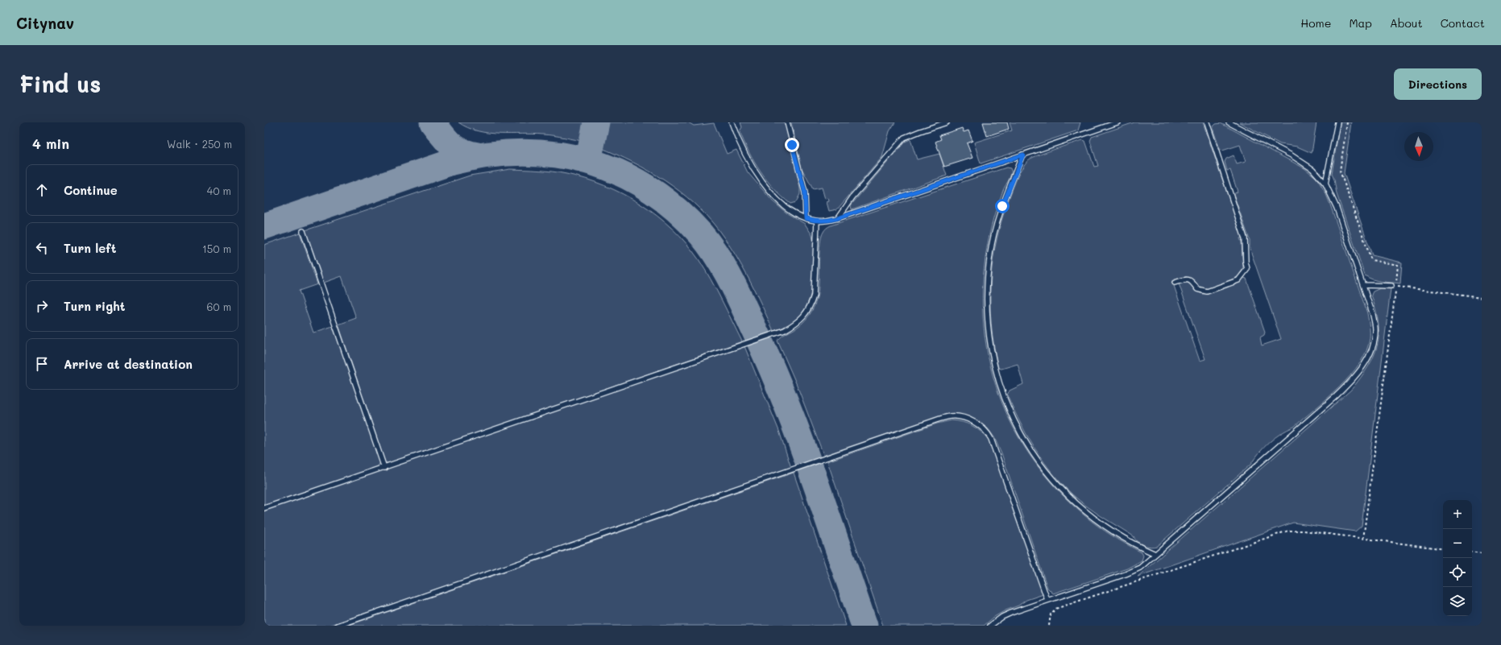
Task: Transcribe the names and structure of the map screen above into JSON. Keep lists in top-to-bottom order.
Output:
{
  "north": "bottom",
  "page": {
    "header": "Citynav",
    "nav": [
      "Home",
      "Map",
      "About",
      "Contact"
    ],
    "buttons": "Directions",
    "title": "Find us",
    "heading": ["4 min", "Walk · 250 m"],
    "list": [
      ["Continue", "40 m"],
      ["Turn left", "150 m"],
      ["Turn right", "60 m"],
      "Arrive at destination"
    ],
    "map_buttons": ["+", "−"]
  }
}
